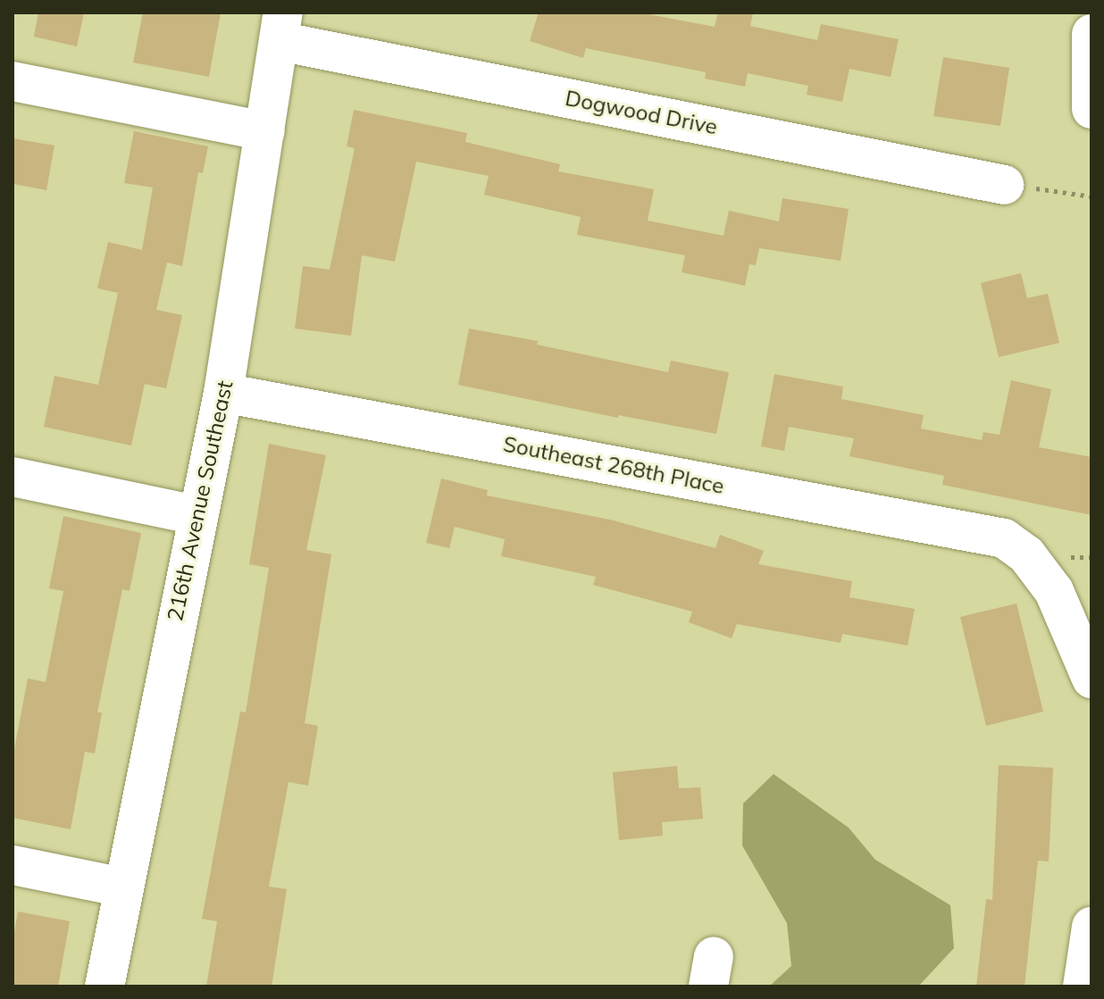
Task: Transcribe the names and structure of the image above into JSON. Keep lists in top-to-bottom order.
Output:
{
  "streets": {
    "street": ["Dogwood Drive", "Southeast 268th Place", "216th Avenue Southeast"]
  },
  "crossings": [
    ["Dogwood Drive", "216th Avenue Southeast"],
    ["Southeast 268th Place", "216th Avenue Southeast"]
  ]
}
